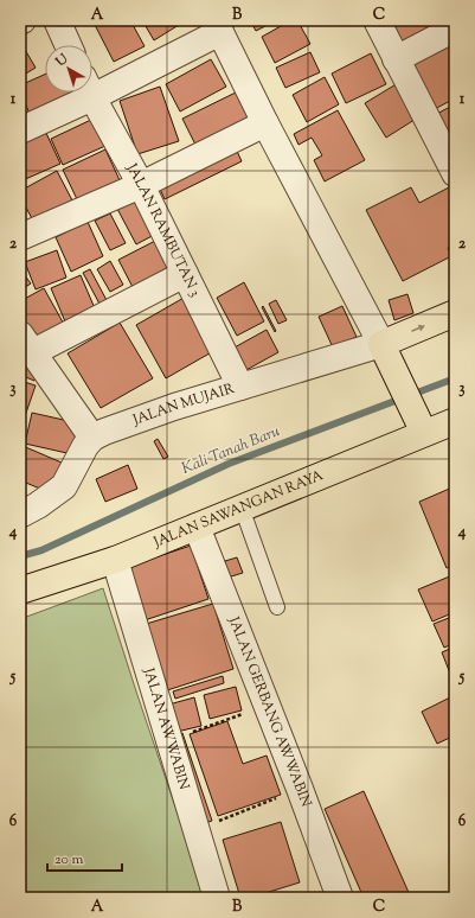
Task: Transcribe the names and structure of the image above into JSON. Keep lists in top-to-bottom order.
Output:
{
  "streets": {
    "highway": ["JALAN SAWANGAN RAYA"],
    "street": [
      "JALAN RAMBUTAN 3",
      "JALAN MUJAIR",
      "JALAN GERBANG AWWABIN",
      "JALAN AWWABIN"
    ]
  },
  "crossings": [
    ["JALAN RAMBUTAN 3", "JALAN MUJAIR"],
    ["JALAN SAWANGAN RAYA", "JALAN GERBANG AWWABIN"],
    ["JALAN SAWANGAN RAYA", "JALAN AWWABIN"]
  ],
  "water": ["Kali Tanah Baru"],
  "scale_bar": "20 m",
  "north": "top left",
  "grid": {
    "columns": ["A", "B", "C"],
    "rows": [
      "1",
      "2",
      "3",
      "4",
      "5",
      "6"
    ]
  }
}
